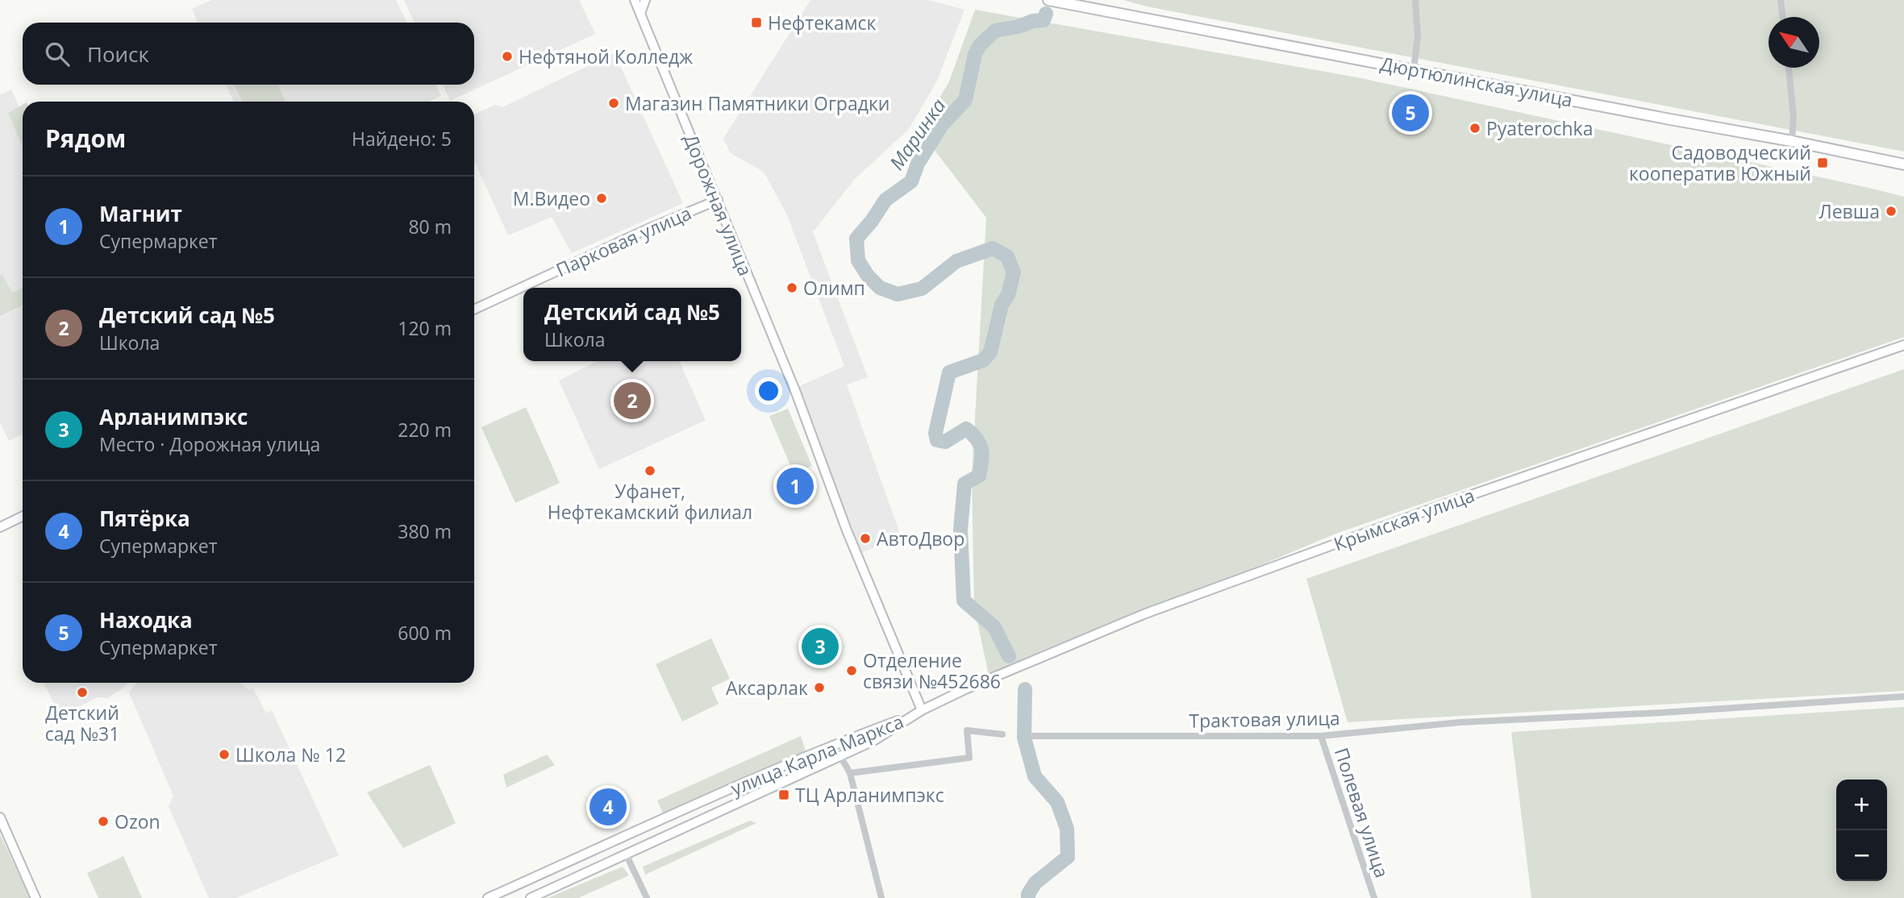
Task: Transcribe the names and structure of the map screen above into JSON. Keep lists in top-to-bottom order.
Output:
{
  "streets": {
    "main road": [
      "Дюртюлинская улица",
      "Дорожная улица",
      "Парковая улица",
      "Крымская улица",
      "улица Карла Маркса"
    ],
    "street": ["Трактовая улица", "Полевая улица"]
  },
  "crossings": [
    ["Дорожная улица", "Парковая улица"],
    ["Дорожная улица", "Крымская улица"],
    ["Крымская улица", "улица Карла Маркса"],
    ["Трактовая улица", "Полевая улица"]
  ],
  "water": ["Маринка"],
  "places": {
    "transit": ["Нефтекамск", "Садоводческий кооператив Южный", "ТЦ Арланимпэкс"],
    "other": [
      "Нефтяной Колледж",
      "Магазин Памятники Оградки",
      "Pyaterochka",
      "М.Видео",
      "Левша",
      "Олимп",
      "Уфанет, Нефтекамский филиал",
      "АвтоДвор",
      "Отделение связи №452686",
      "Аксарлак",
      "Детский сад №31",
      "Школа № 12",
      "Ozon"
    ]
  },
  "north": "top left",
  "page": {
    "search": "Поиск",
    "pins": [
      "5",
      "2",
      "1",
      "3",
      "4"
    ],
    "heading": ["Рядом", "Найдено: 5"],
    "list": [
      {
        "mark": "1",
        "name": "Магнит",
        "note": "Супермаркет",
        "value": "80 m"
      },
      {
        "mark": "2",
        "name": "Детский сад №5",
        "note": "Школа",
        "value": "120 m"
      },
      {
        "mark": "3",
        "name": "Арланимпэкс",
        "note": "Место · Дорожная улица",
        "value": "220 m"
      },
      {
        "mark": "4",
        "name": "Пятёрка",
        "note": "Супермаркет",
        "value": "380 m"
      },
      {
        "mark": "5",
        "name": "Находка",
        "note": "Супермаркет",
        "value": "600 m"
      }
    ],
    "popup": ["Детский сад №5", "Школа"],
    "map_buttons": ["+", "−"]
  }
}
